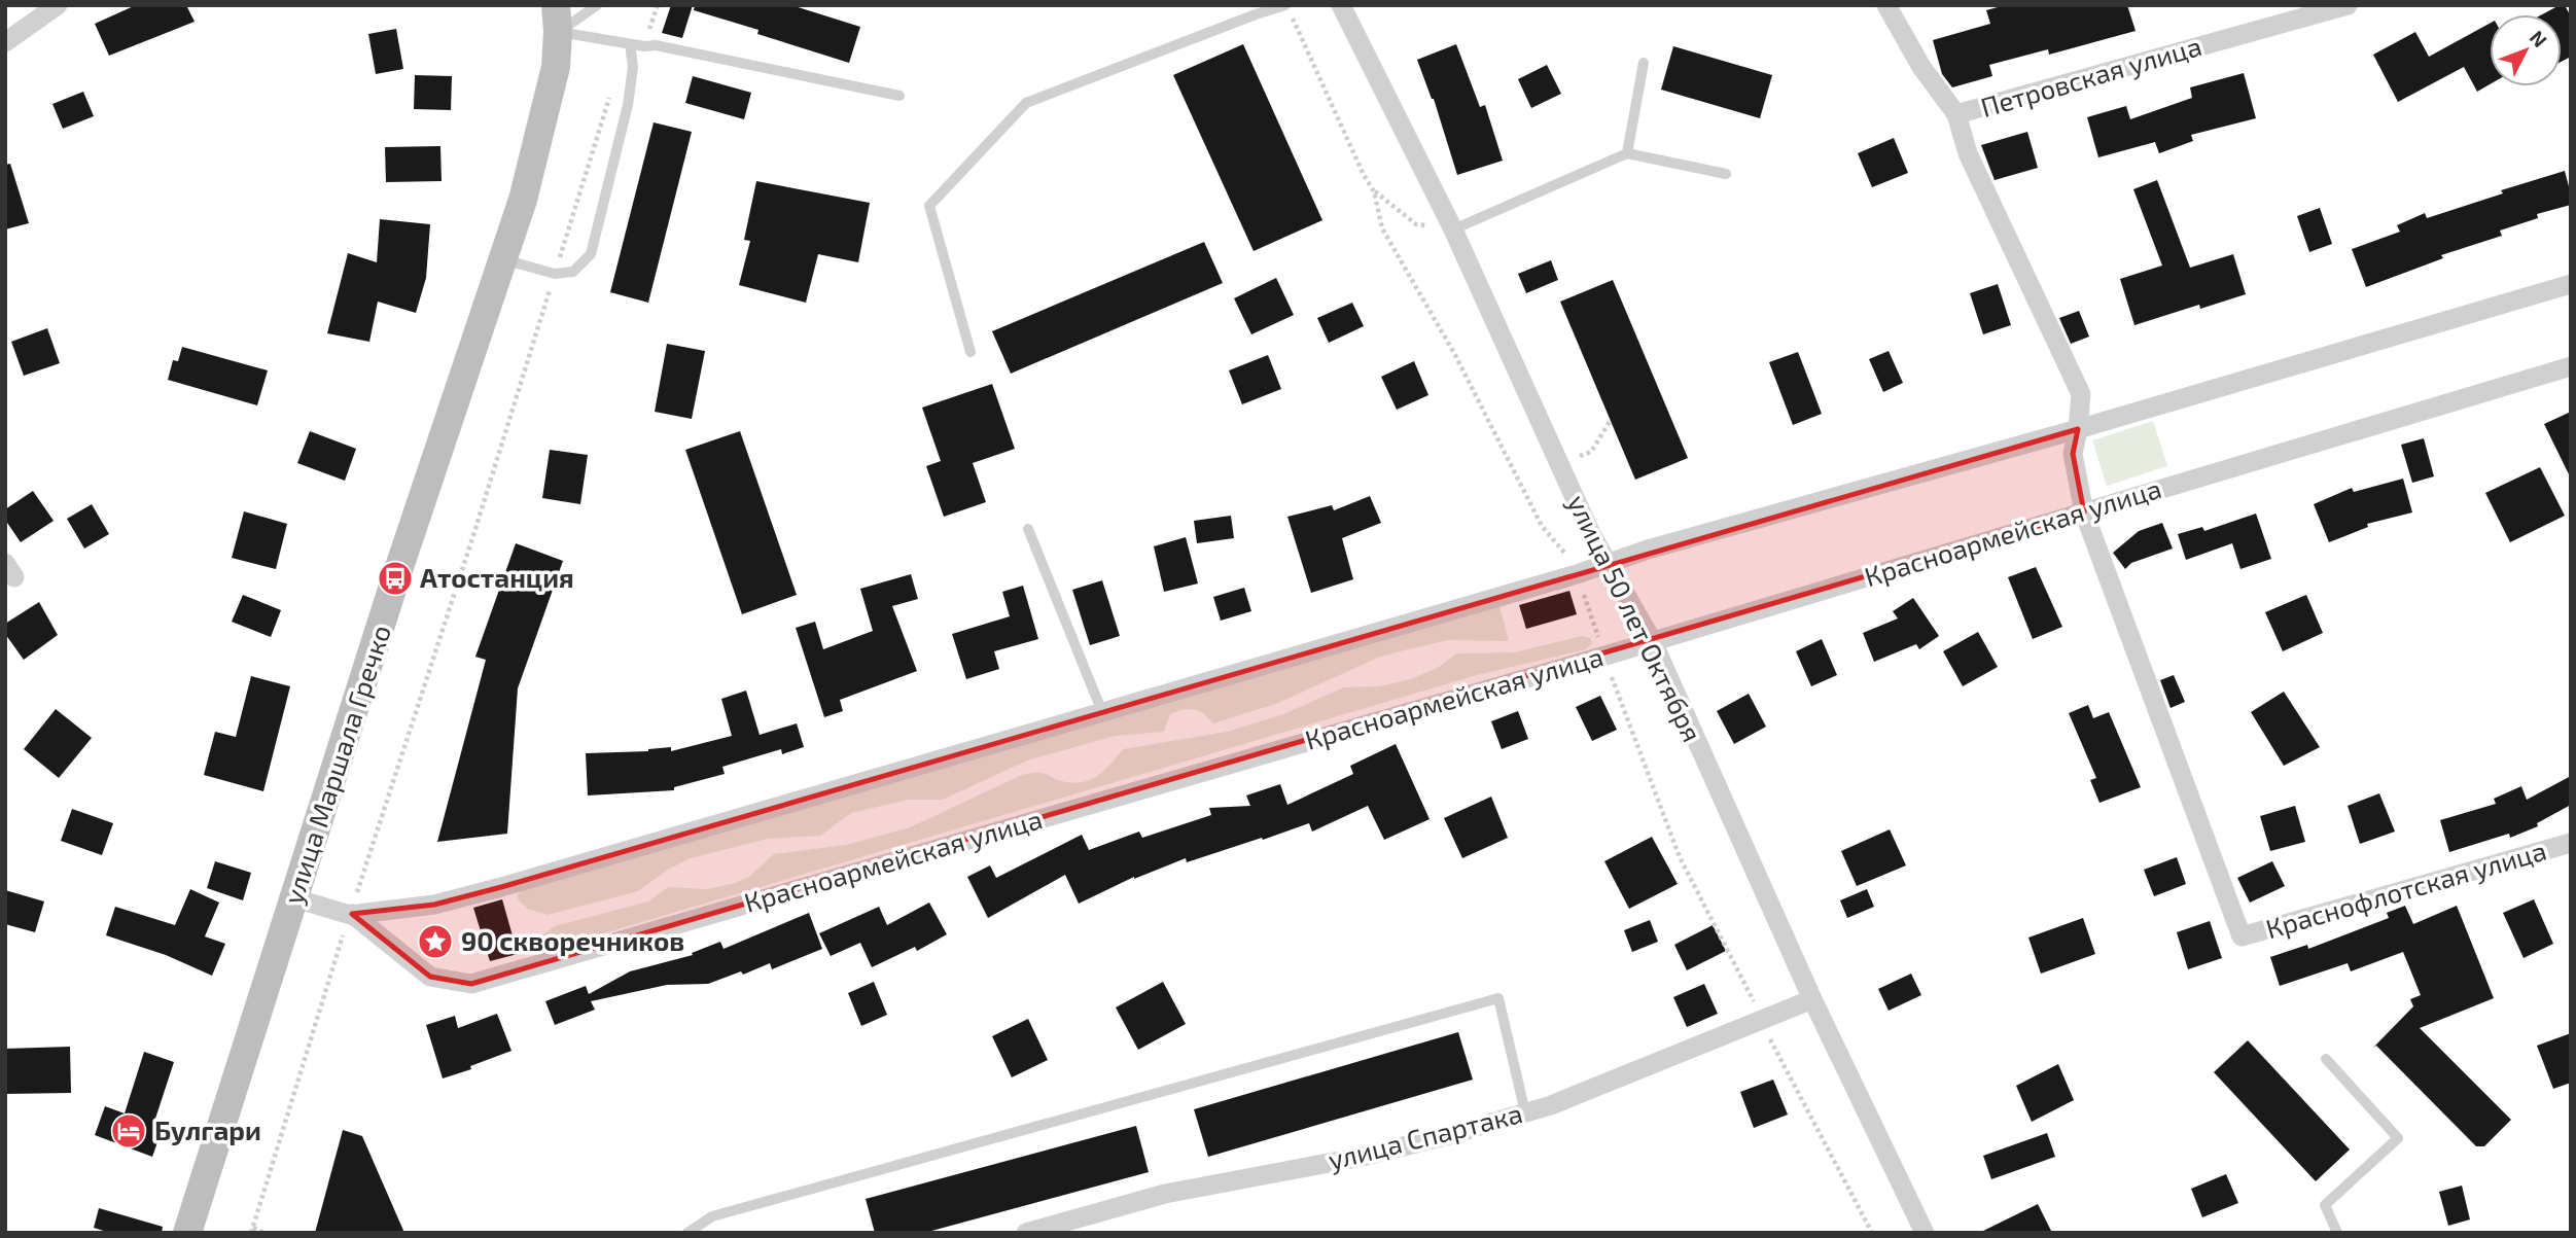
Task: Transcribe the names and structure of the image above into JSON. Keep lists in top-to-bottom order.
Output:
{
  "streets": {
    "main road": ["улица Маршала Гречко"],
    "street": [
      "Петровская улица",
      "Красноармейская улица",
      "улица 50 лет Октября",
      "Краснофлотская улица",
      "улица Спартака"
    ]
  },
  "crossings": [
    ["Петровская улица", "Красноармейская улица"],
    ["Петровская улица", "Краснофлотская улица"],
    ["Красноармейская улица", "улица 50 лет Октября"],
    ["Красноармейская улица", "улица Маршала Гречко"],
    ["улица 50 лет Октября", "улица Спартака"]
  ],
  "places": {
    "bus stop": ["Атостанция"],
    "place": ["90 скворечников"],
    "hotel": ["Булгари"]
  },
  "north": "top right"
}
